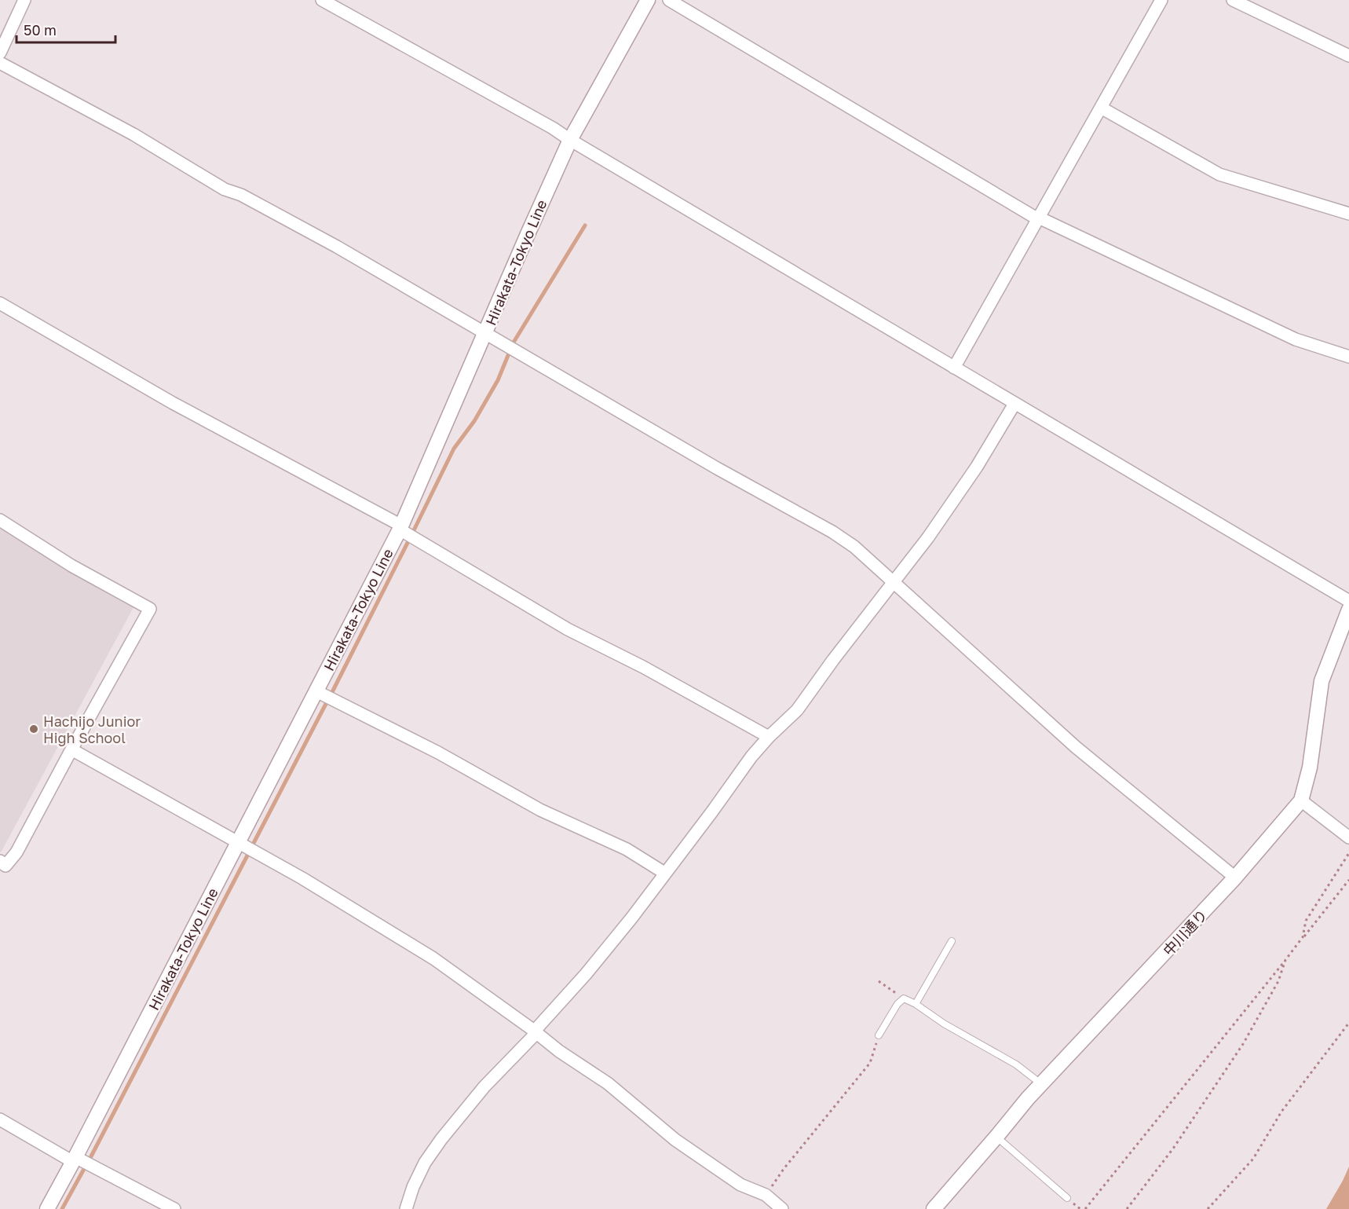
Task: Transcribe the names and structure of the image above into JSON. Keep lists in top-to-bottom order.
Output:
{
  "streets": {
    "main road": ["Hirakata-Tokyo Line", "中川通り"]
  },
  "places": ["Hachijo Junior High School"],
  "scale_bar": "50 m"
}
